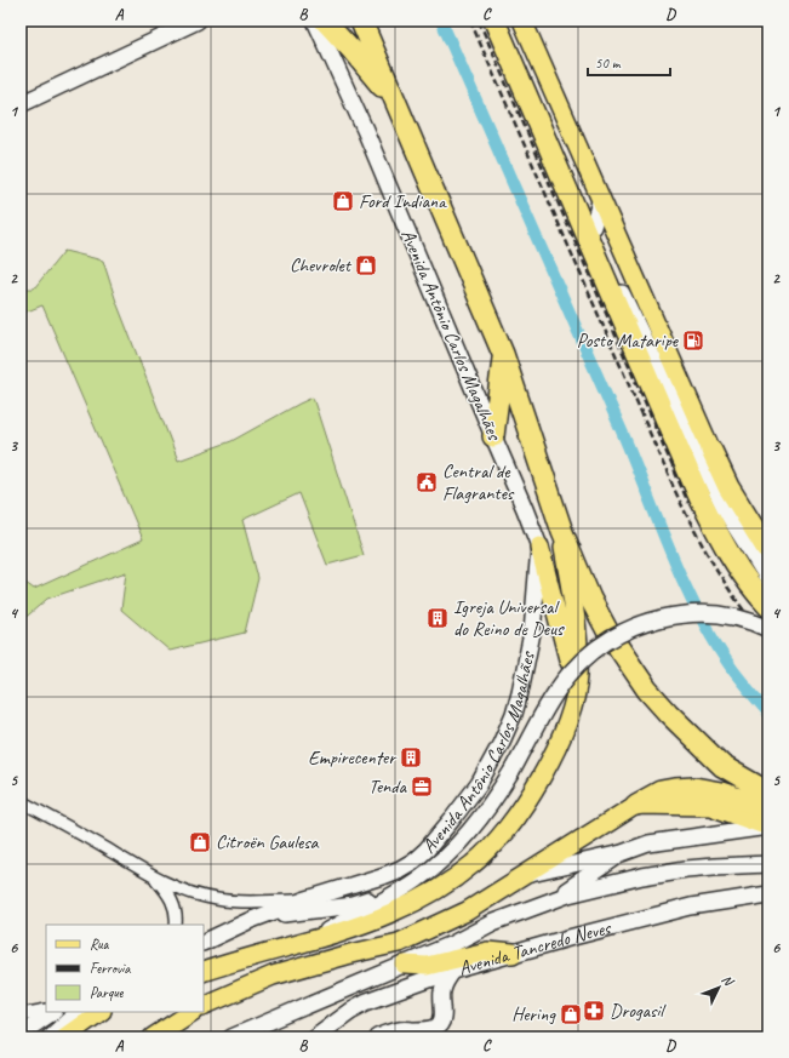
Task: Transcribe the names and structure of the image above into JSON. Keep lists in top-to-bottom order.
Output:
{
  "streets": {
    "highway": ["Avenida Antônio Carlos Magalhães"],
    "main road": ["Avenida Tancredo Neves"]
  },
  "places": {
    "shop": [
      "Ford Indiana",
      "Chevrolet",
      "Citroën Gaulesa",
      "Hering"
    ],
    "fuel station": ["Posto Mataripe"],
    "public building": ["Central de Flagrantes"],
    "building": ["Igreja Universal do Reino de Deus", "Empirecenter"],
    "office": ["Tenda"],
    "pharmacy": ["Drogasil"]
  },
  "legend": ["Rua", "Ferrovia", "Parque"],
  "scale_bar": "50 m",
  "north": "top right",
  "grid": {
    "columns": [
      "A",
      "B",
      "C",
      "D"
    ],
    "rows": [
      "1",
      "2",
      "3",
      "4",
      "5",
      "6"
    ]
  }
}
